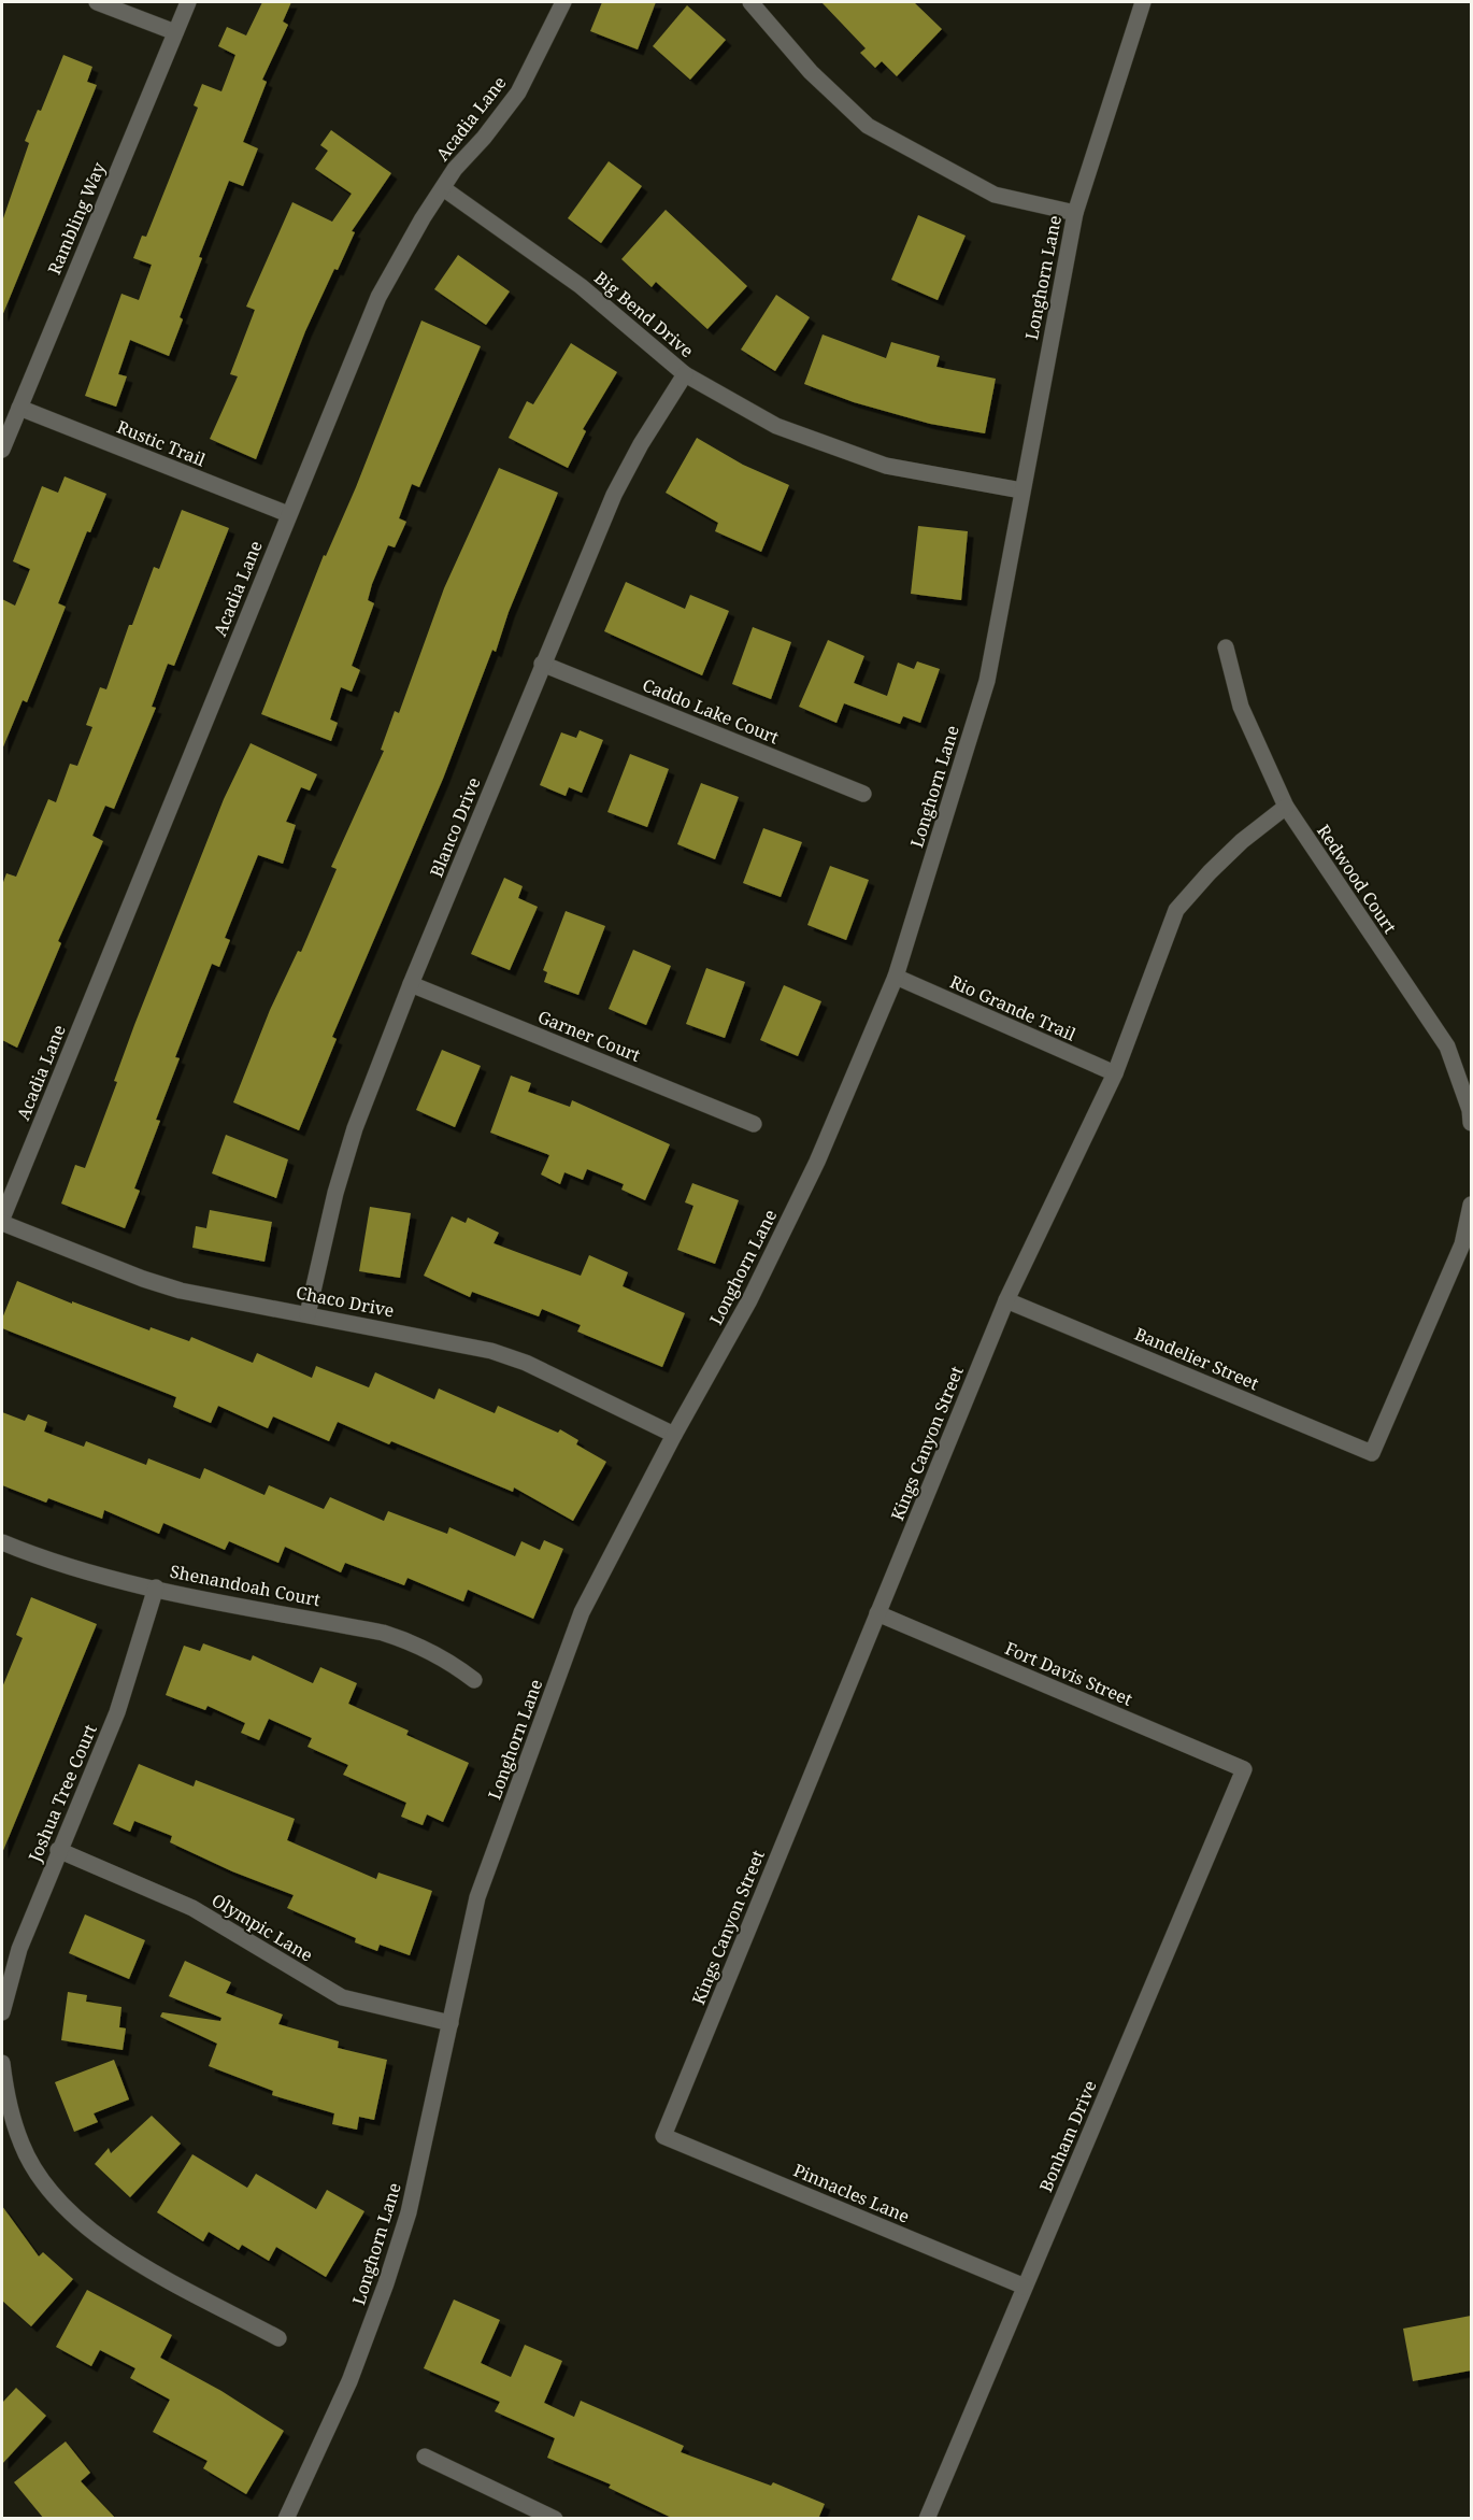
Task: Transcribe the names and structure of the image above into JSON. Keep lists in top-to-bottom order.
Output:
{
  "streets": {
    "street": [
      "Acadia Lane",
      "Rambling Way",
      "Longhorn Lane",
      "Big Bend Drive",
      "Rustic Trail",
      "Caddo Lake Court",
      "Blanco Drive",
      "Redwood Court",
      "Rio Grande Trail",
      "Garner Court",
      "Chaco Drive",
      "Bandelier Street",
      "Kings Canyon Street",
      "Shenandoah Court",
      "Fort Davis Street",
      "Joshua Tree Court",
      "Olympic Lane",
      "Bonham Drive",
      "Pinnacles Lane"
    ]
  },
  "crossings": [
    ["Acadia Lane", "Big Bend Drive"],
    ["Acadia Lane", "Rustic Trail"],
    ["Acadia Lane", "Chaco Drive"],
    ["Rambling Way", "Rustic Trail"],
    ["Longhorn Lane", "Big Bend Drive"],
    ["Longhorn Lane", "Rio Grande Trail"],
    ["Longhorn Lane", "Chaco Drive"],
    ["Longhorn Lane", "Olympic Lane"],
    ["Big Bend Drive", "Blanco Drive"],
    ["Caddo Lake Court", "Blanco Drive"],
    ["Blanco Drive", "Garner Court"],
    ["Blanco Drive", "Chaco Drive"],
    ["Redwood Court", "Kings Canyon Street"],
    ["Rio Grande Trail", "Kings Canyon Street"],
    ["Bandelier Street", "Kings Canyon Street"],
    ["Kings Canyon Street", "Fort Davis Street"],
    ["Kings Canyon Street", "Pinnacles Lane"],
    ["Shenandoah Court", "Joshua Tree Court"],
    ["Fort Davis Street", "Bonham Drive"],
    ["Joshua Tree Court", "Olympic Lane"],
    ["Bonham Drive", "Pinnacles Lane"]
  ]
}
